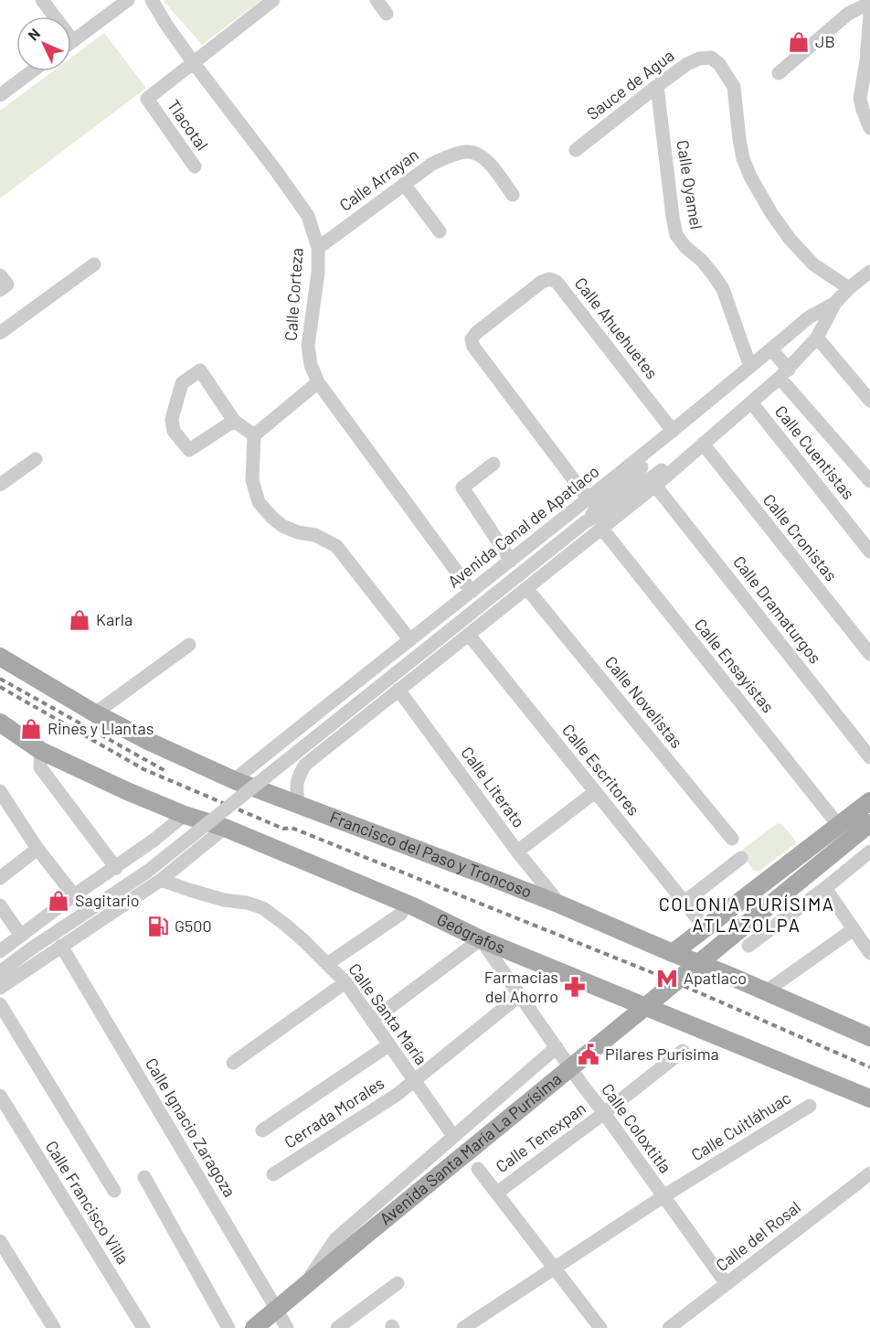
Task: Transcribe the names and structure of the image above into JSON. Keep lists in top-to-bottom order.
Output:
{
  "streets": {
    "main road": ["Francisco del Paso y Troncoso", "Geógrafos", "Avenida Santa María La Purísima"],
    "street": [
      "Sauce de Agua",
      "Tlacotal",
      "Calle Arrayan",
      "Calle Oyamel",
      "Calle Corteza",
      "Calle Ahuehuetes",
      "Calle Cuentistas",
      "Avenida Canal de Apatlaco",
      "Calle Cronistas",
      "Calle Dramaturgos",
      "Calle Ensayistas",
      "Calle Novelistas",
      "Calle Escritores",
      "Calle Literato",
      "Calle Santa María",
      "Cerrada Morales",
      "Calle Cuitláhuac",
      "Calle Ignacio Zaragoza",
      "Calle Coloxtitla",
      "Calle Tenexpan",
      "Calle Francisco Villa",
      "Calle del Rosal"
    ]
  },
  "crossings": [
    ["Sauce de Agua", "Calle Oyamel"],
    ["Sauce de Agua", "Avenida Canal de Apatlaco"],
    ["Tlacotal", "Calle Corteza"],
    ["Calle Arrayan", "Calle Corteza"],
    ["Calle Oyamel", "Avenida Canal de Apatlaco"],
    ["Calle Corteza", "Avenida Canal de Apatlaco"],
    ["Calle Ahuehuetes", "Avenida Canal de Apatlaco"],
    ["Calle Cuentistas", "Avenida Canal de Apatlaco"],
    ["Avenida Canal de Apatlaco", "Calle Cronistas"],
    ["Avenida Canal de Apatlaco", "Calle Dramaturgos"],
    ["Avenida Canal de Apatlaco", "Calle Ensayistas"],
    ["Avenida Canal de Apatlaco", "Calle Novelistas"],
    ["Avenida Canal de Apatlaco", "Calle Escritores"],
    ["Avenida Canal de Apatlaco", "Calle Literato"],
    ["Avenida Canal de Apatlaco", "Francisco del Paso y Troncoso"],
    ["Calle Literato", "Francisco del Paso y Troncoso"],
    ["Geógrafos", "Calle Coloxtitla"],
    ["Calle Santa María", "Cerrada Morales"],
    ["Calle Santa María", "Avenida Santa María La Purísima"],
    ["Cerrada Morales", "Calle Coloxtitla"],
    ["Calle Cuitláhuac", "Calle Coloxtitla"],
    ["Calle Ignacio Zaragoza", "Avenida Santa María La Purísima"],
    ["Calle Coloxtitla", "Calle Tenexpan"],
    ["Calle Coloxtitla", "Avenida Santa María La Purísima"],
    ["Calle Coloxtitla", "Calle del Rosal"]
  ],
  "districts": ["COLONIA PURÍSIMA ATLAZOLPA"],
  "places": {
    "shop": [
      "JB",
      "Karla",
      "Rines y Llantas",
      "Sagitario"
    ],
    "fuel station": ["G500"],
    "metro station": ["Apatlaco"],
    "pharmacy": ["Farmacias del Ahorro"],
    "public building": ["Pilares Purísima"]
  },
  "north": "top left"
}
